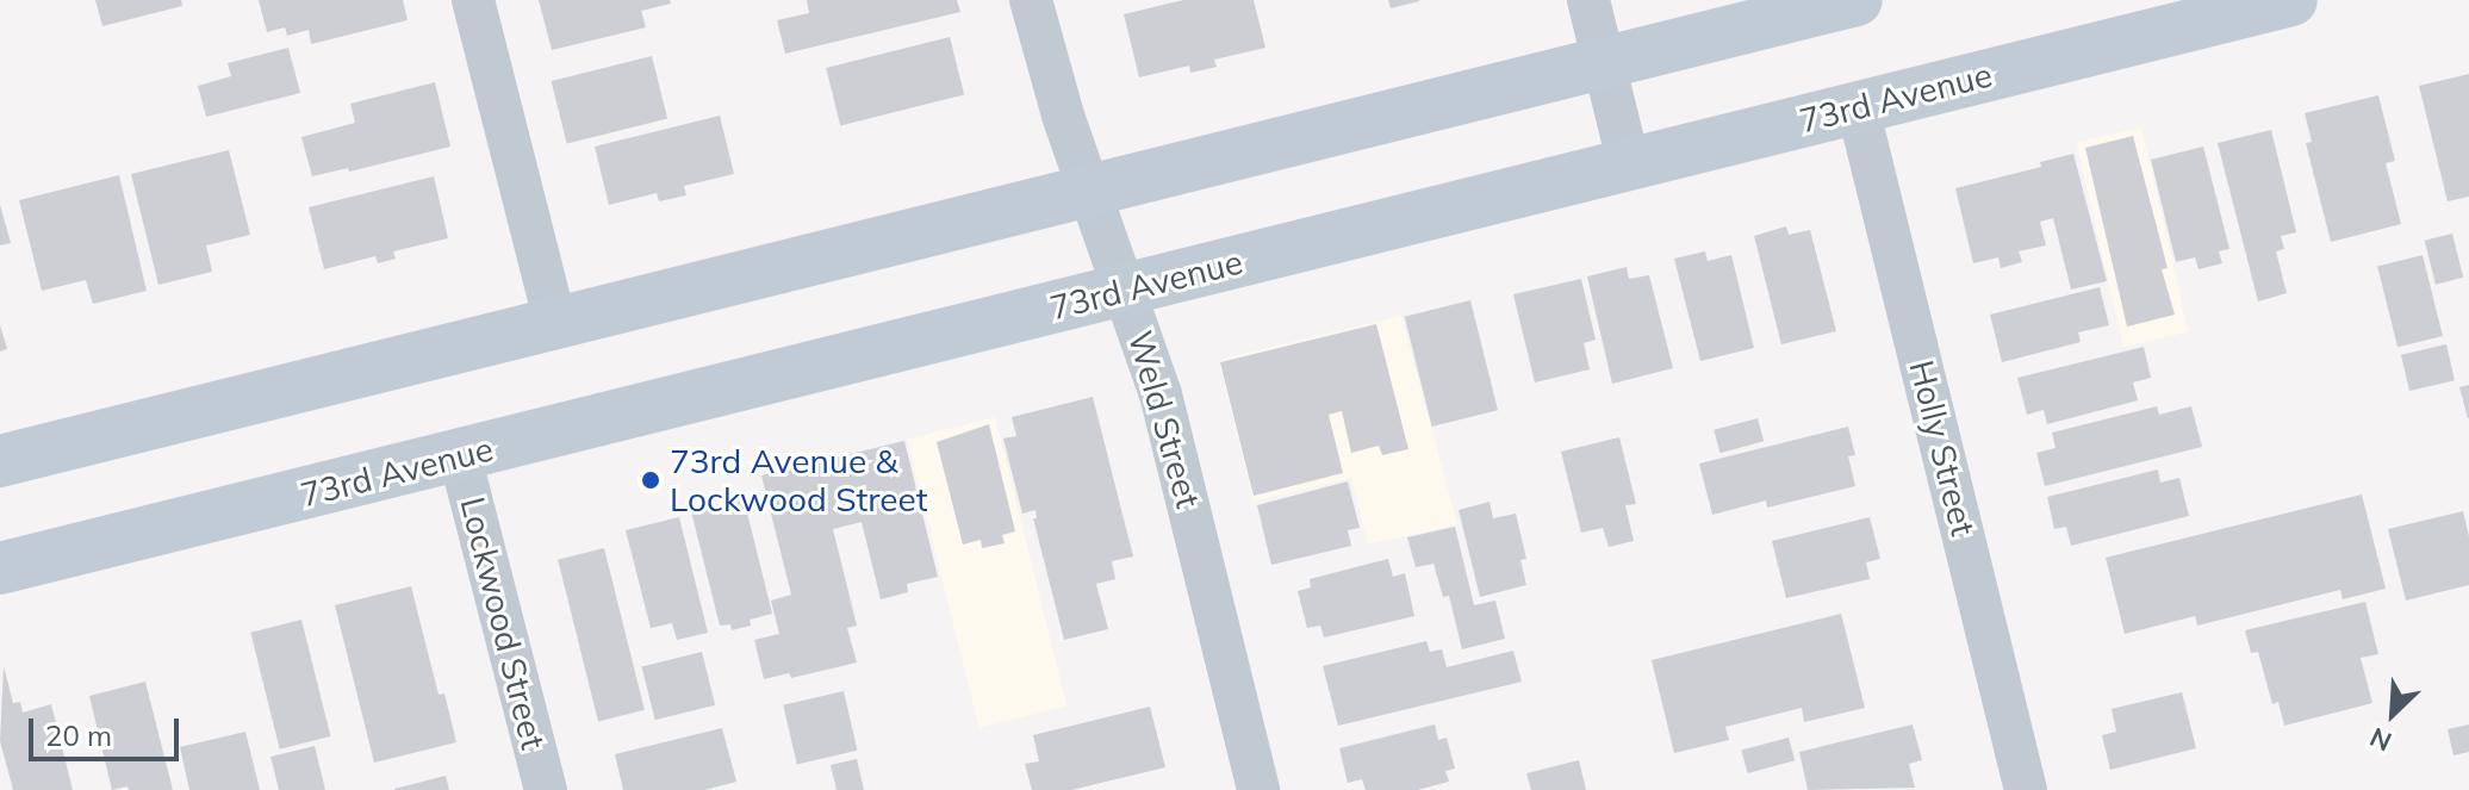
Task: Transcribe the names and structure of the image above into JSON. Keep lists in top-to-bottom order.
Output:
{
  "streets": {
    "main road": ["73rd Avenue"],
    "street": ["Weld Street", "Holly Street", "Lockwood Street"]
  },
  "crossings": [
    ["73rd Avenue", "Weld Street"],
    ["73rd Avenue", "Holly Street"],
    ["73rd Avenue", "Lockwood Street"]
  ],
  "places": ["73rd Avenue & Lockwood Street"],
  "scale_bar": "20 m",
  "north": "bottom left"
}
